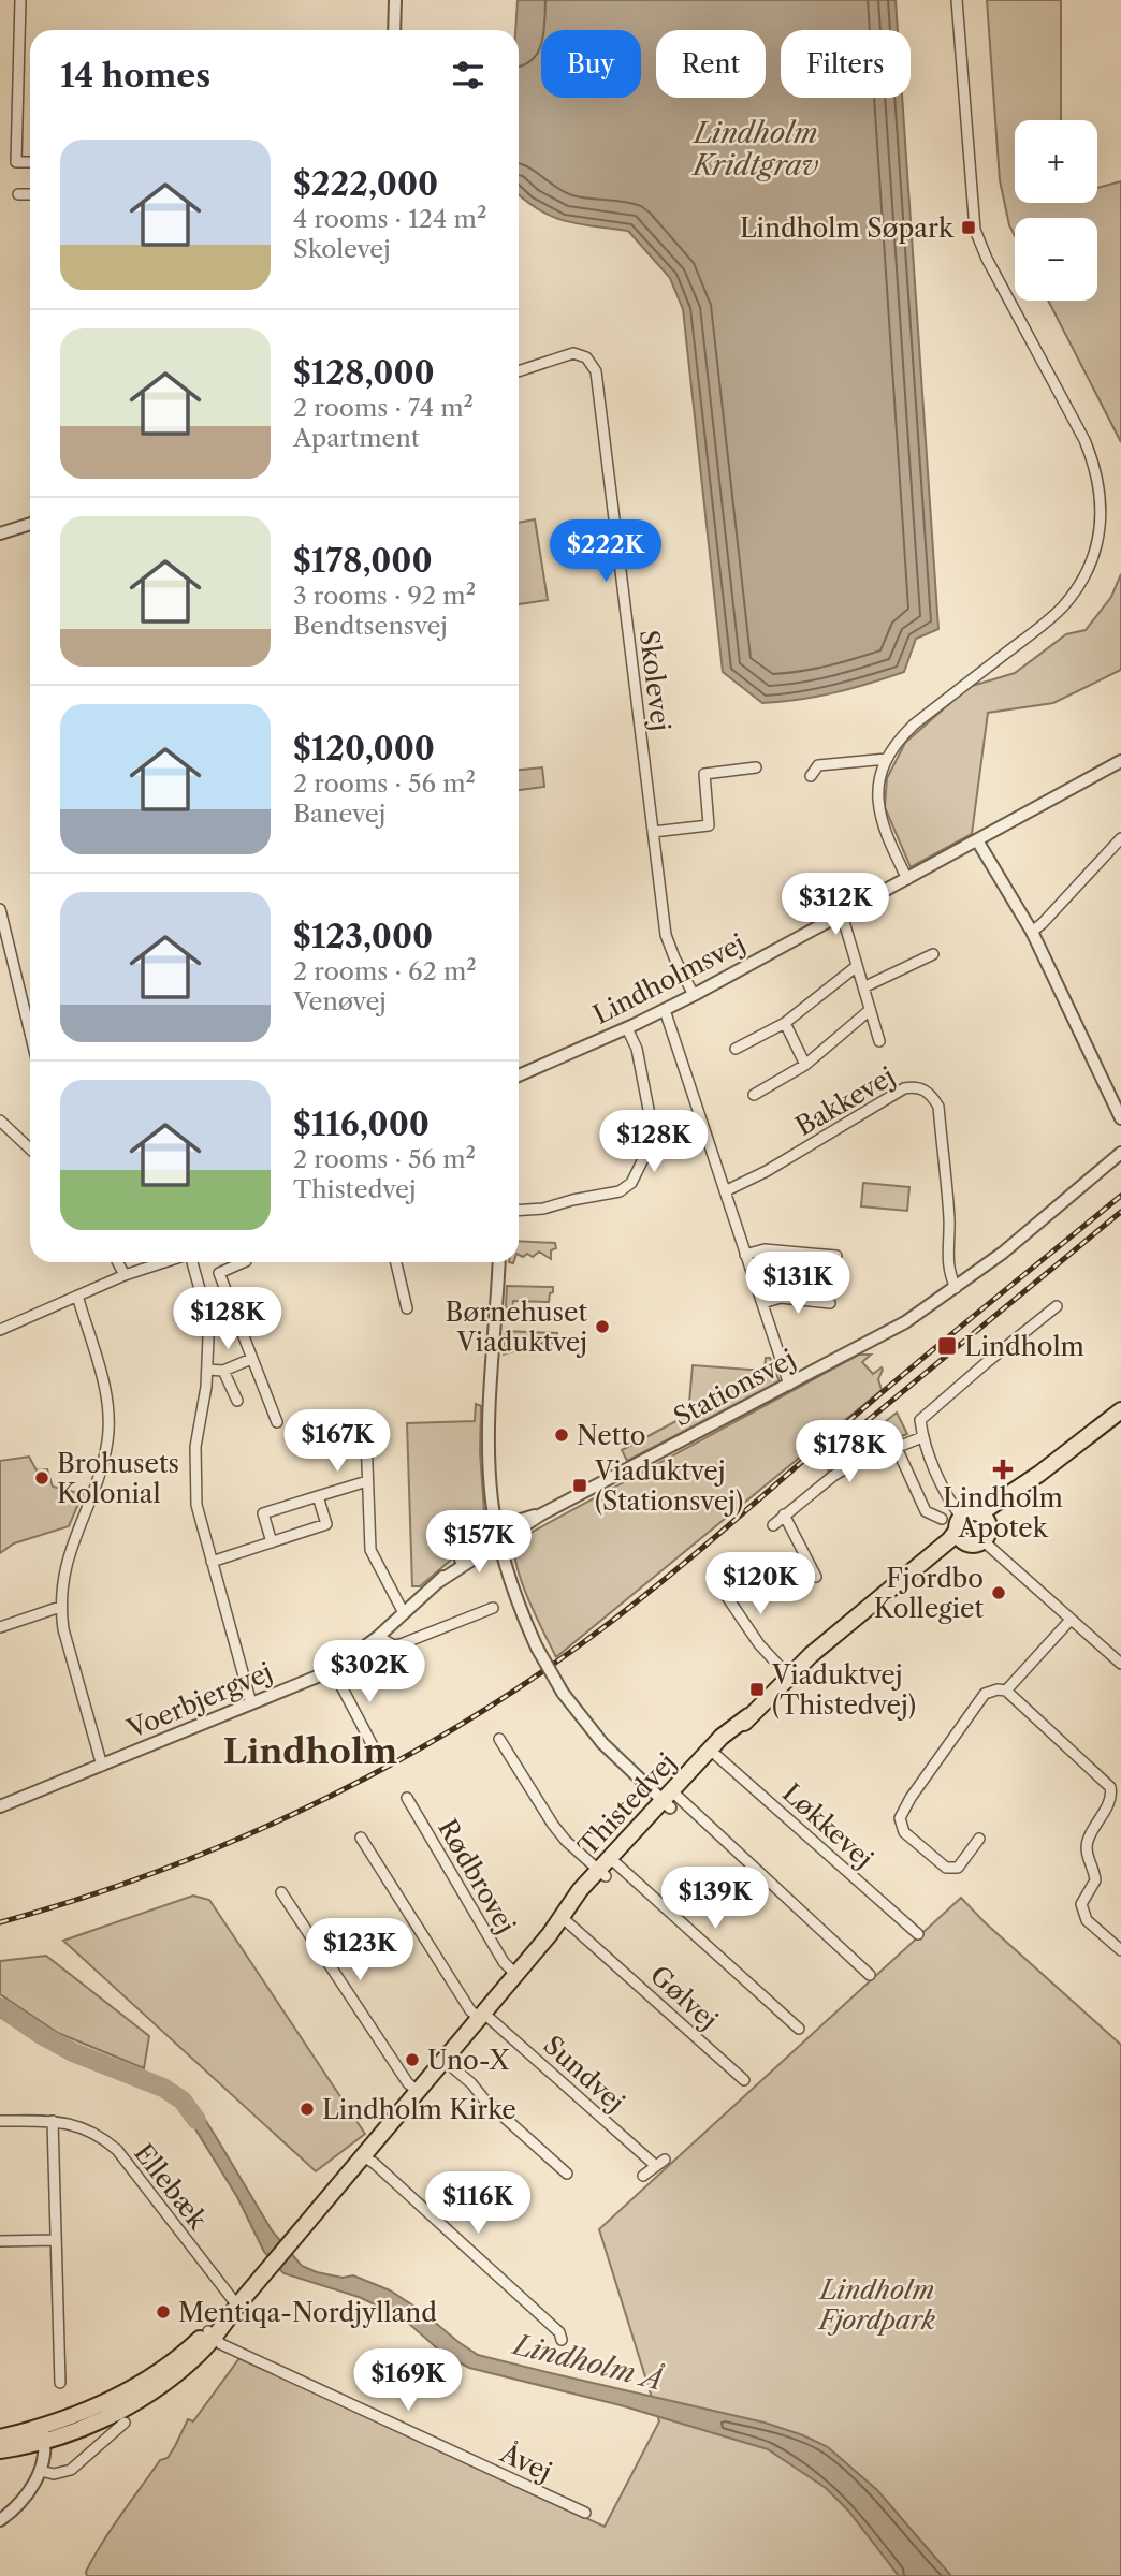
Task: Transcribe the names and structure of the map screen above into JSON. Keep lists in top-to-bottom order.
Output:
{
  "streets": {
    "main road": ["Thistedvej"],
    "street": [
      "Skolevej",
      "Lindholmsvej",
      "Bakkevej",
      "Stationsvej",
      "Voerbjergvej",
      "Løkkevej",
      "Rødbrovej",
      "Gølvej",
      "Sundvej",
      "Ellebæk",
      "Åvej"
    ]
  },
  "crossings": [
    ["Skolevej", "Lindholmsvej"],
    ["Bakkevej", "Stationsvej"],
    ["Stationsvej", "Voerbjergvej"],
    ["Thistedvej", "Løkkevej"],
    ["Thistedvej", "Rødbrovej"],
    ["Thistedvej", "Gølvej"],
    ["Thistedvej", "Sundvej"],
    ["Thistedvej", "Ellebæk"],
    ["Thistedvej", "Åvej"]
  ],
  "districts": ["Lindholm"],
  "water": ["Lindholm Kridtgrav", "Lindholm Å"],
  "parks": ["Lindholm Fjordpark"],
  "places": {
    "transit": [
      "Lindholm Søpark",
      "Lindholm",
      "Viaduktvej (Stationsvej)",
      "Viaduktvej (Thistedvej)"
    ],
    "other": [
      "Børnehuset Viaduktvej",
      "Netto",
      "Brohusets Kolonial",
      "Fjordbo Kollegiet",
      "Uno-X",
      "Lindholm Kirke",
      "Mentiqa-Nordjylland"
    ],
    "health": ["Lindholm Apotek"]
  },
  "page": {
    "chip": ["Buy", "Rent", "Filters"],
    "heading": "14 homes",
    "map_buttons": ["+", "−"],
    "list": [
      {
        "name": "$222,000",
        "note": "4 rooms · 124 m² · Skolevej"
      },
      {
        "name": "$128,000",
        "note": "2 rooms · 74 m² · Apartment"
      },
      {
        "name": "$178,000",
        "note": "3 rooms · 92 m² · Bendtsensvej"
      },
      {
        "name": "$120,000",
        "note": "2 rooms · 56 m² · Banevej"
      },
      {
        "name": "$123,000",
        "note": "2 rooms · 62 m² · Venøvej"
      },
      {
        "name": "$116,000",
        "note": "2 rooms · 56 m² · Thistedvej"
      }
    ],
    "price": [
      "$222K",
      "$312K",
      "$128K",
      "$131K",
      "$128K",
      "$167K",
      "$178K",
      "$157K",
      "$120K",
      "$302K",
      "$139K",
      "$123K",
      "$116K",
      "$169K"
    ]
  }
}
